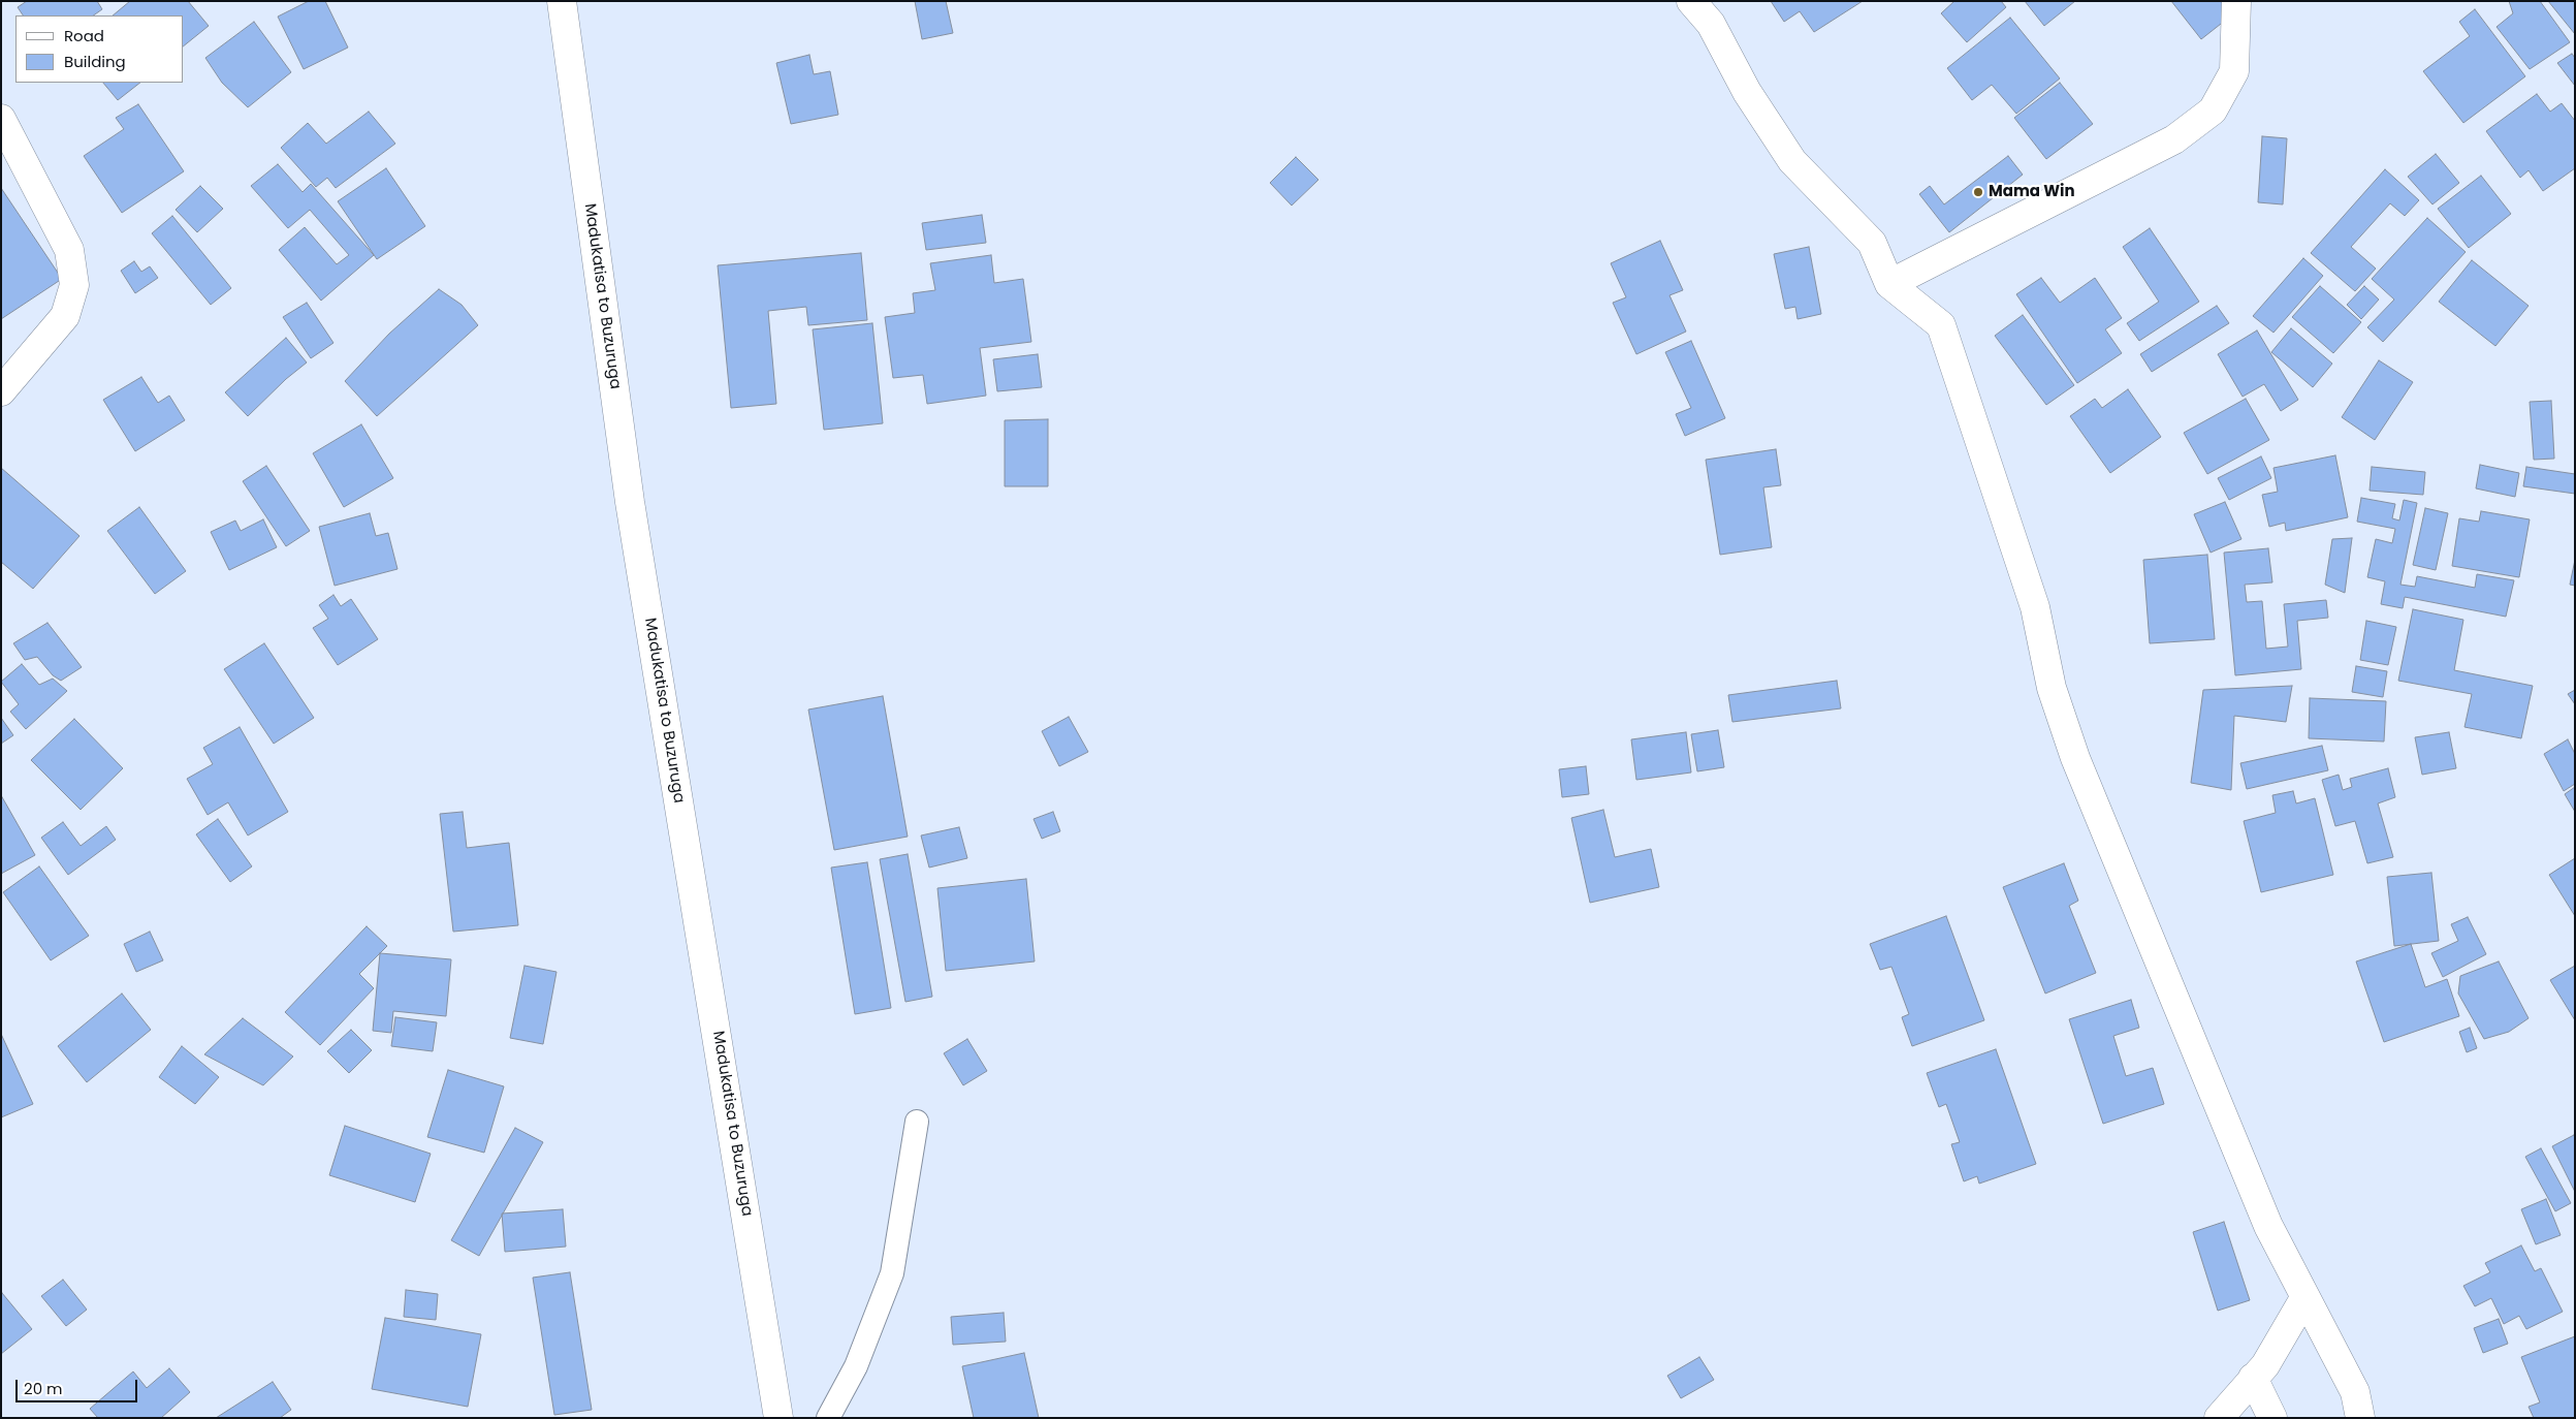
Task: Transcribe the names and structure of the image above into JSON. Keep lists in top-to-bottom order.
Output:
{
  "streets": {
    "street": ["Madukatisa to Buzuruga"]
  },
  "places": ["Mama Win"],
  "legend": ["Road", "Building"],
  "scale_bar": "20 m"
}
